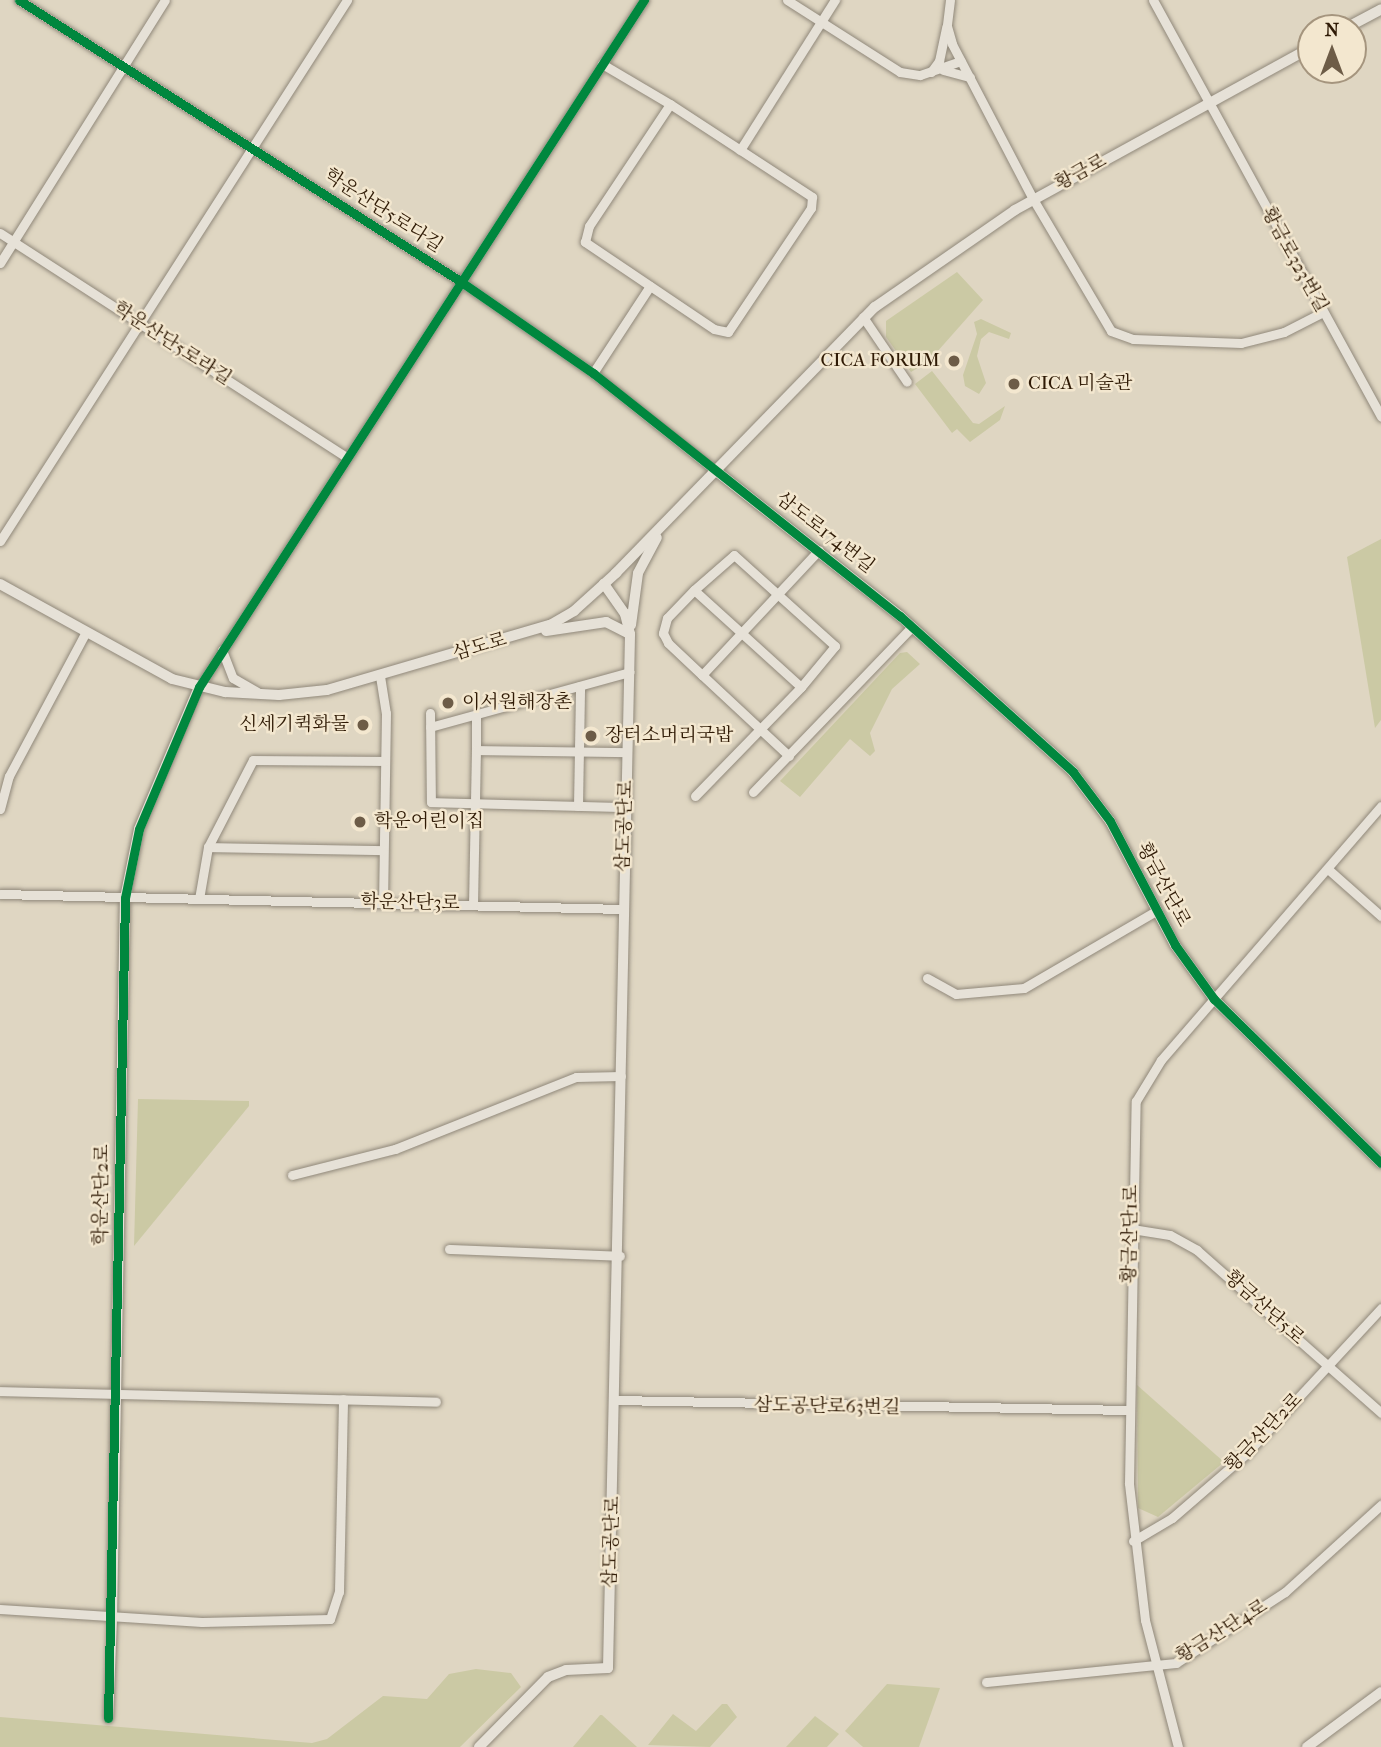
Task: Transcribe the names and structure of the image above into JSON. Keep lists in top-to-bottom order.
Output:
{
  "streets": {
    "street": [
      "황금로",
      "학운산단5로다길",
      "황금로323번길",
      "학운산단5로라길",
      "삼도로174번길",
      "삼도로",
      "삼도공단로",
      "황금산단로",
      "학운산단3로",
      "학운산단2로",
      "황금산단1로",
      "황금산단5로",
      "삼도공단로63번길",
      "황금산단2로",
      "황금산단4로"
    ]
  },
  "crossings": [
    ["황금로", "황금로323번길"],
    ["황금로", "삼도로"],
    ["학운산단5로다길", "삼도로174번길"],
    ["학운산단5로다길", "삼도로"],
    ["삼도로174번길", "삼도로"],
    ["삼도로174번길", "황금산단로"],
    ["삼도로", "삼도공단로"],
    ["삼도로", "학운산단2로"],
    ["삼도공단로", "학운산단3로"],
    ["삼도공단로", "삼도공단로63번길"],
    ["황금산단로", "황금산단1로"],
    ["학운산단3로", "학운산단2로"],
    ["황금산단1로", "황금산단5로"],
    ["황금산단1로", "삼도공단로63번길"],
    ["황금산단1로", "황금산단2로"],
    ["황금산단1로", "황금산단4로"],
    ["황금산단5로", "황금산단2로"]
  ],
  "places": [
    "CICA FORUM",
    "CICA 미술관",
    "이서원해장촌",
    "신세기퀵화물",
    "장터소머리국밥",
    "학운어린이집"
  ],
  "north": "top"
}
